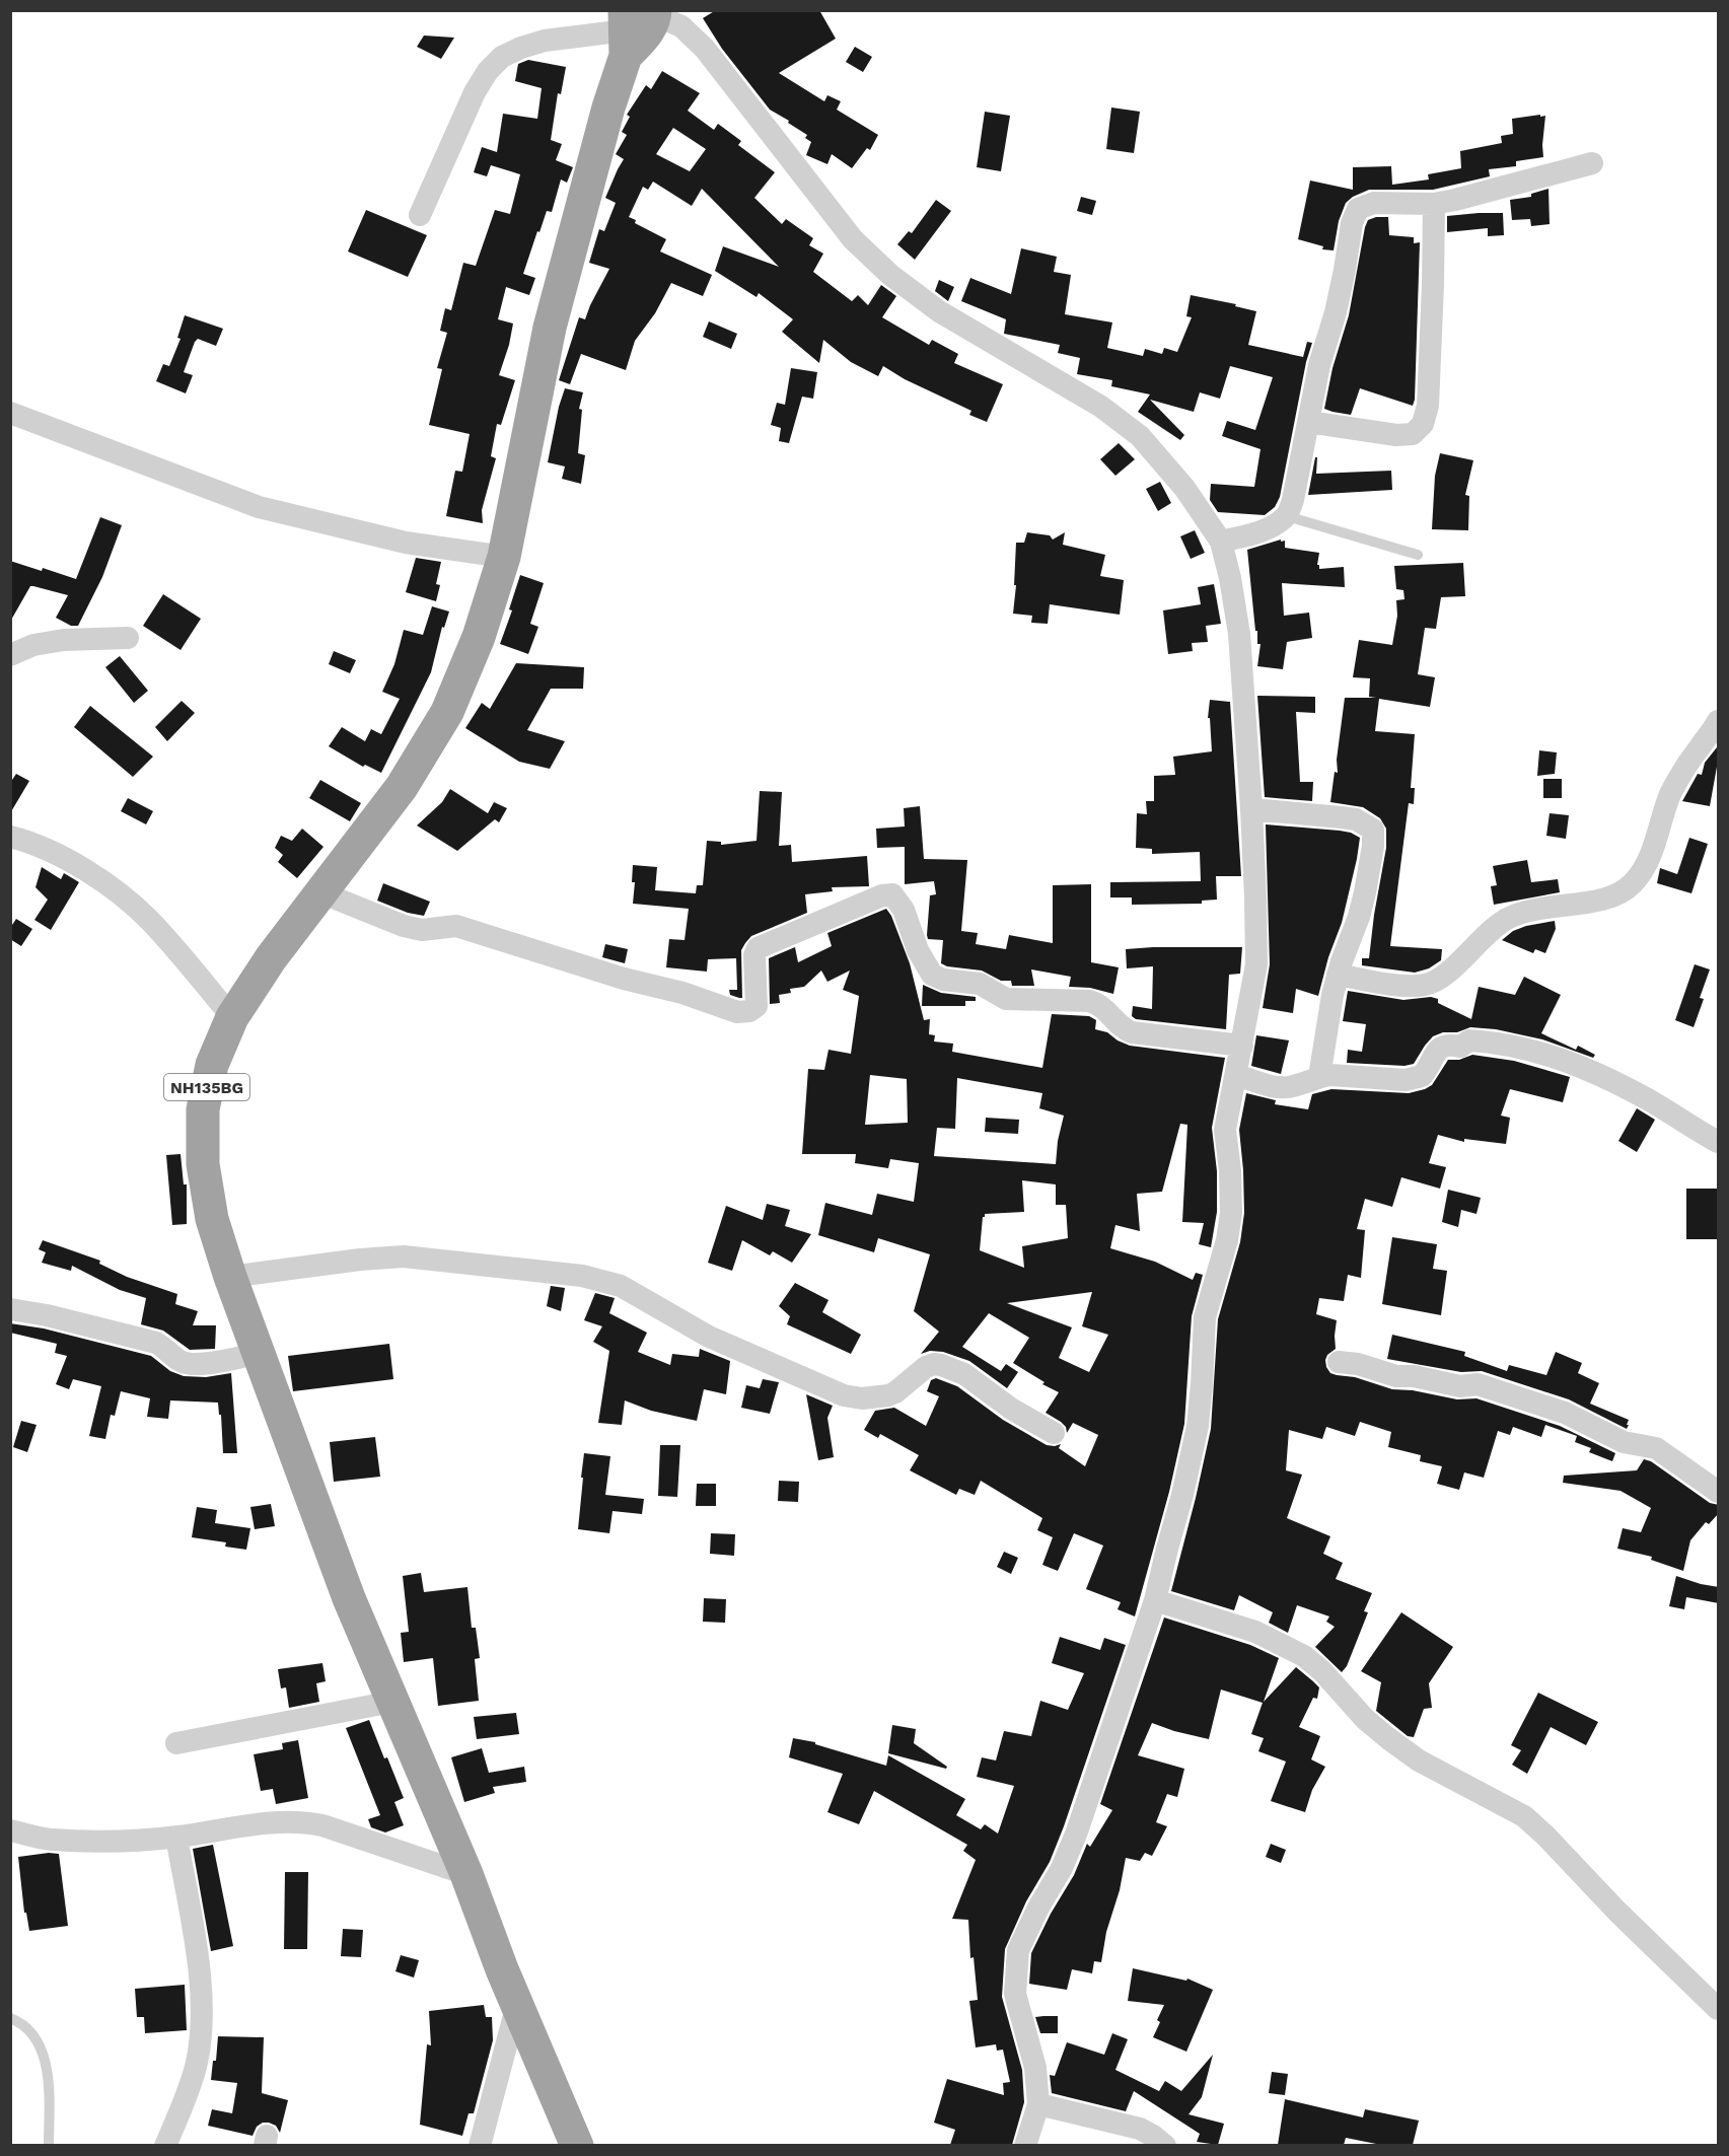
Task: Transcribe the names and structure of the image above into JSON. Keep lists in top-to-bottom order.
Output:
{
  "streets": {
    "highway": ["NH135BG"]
  }
}
